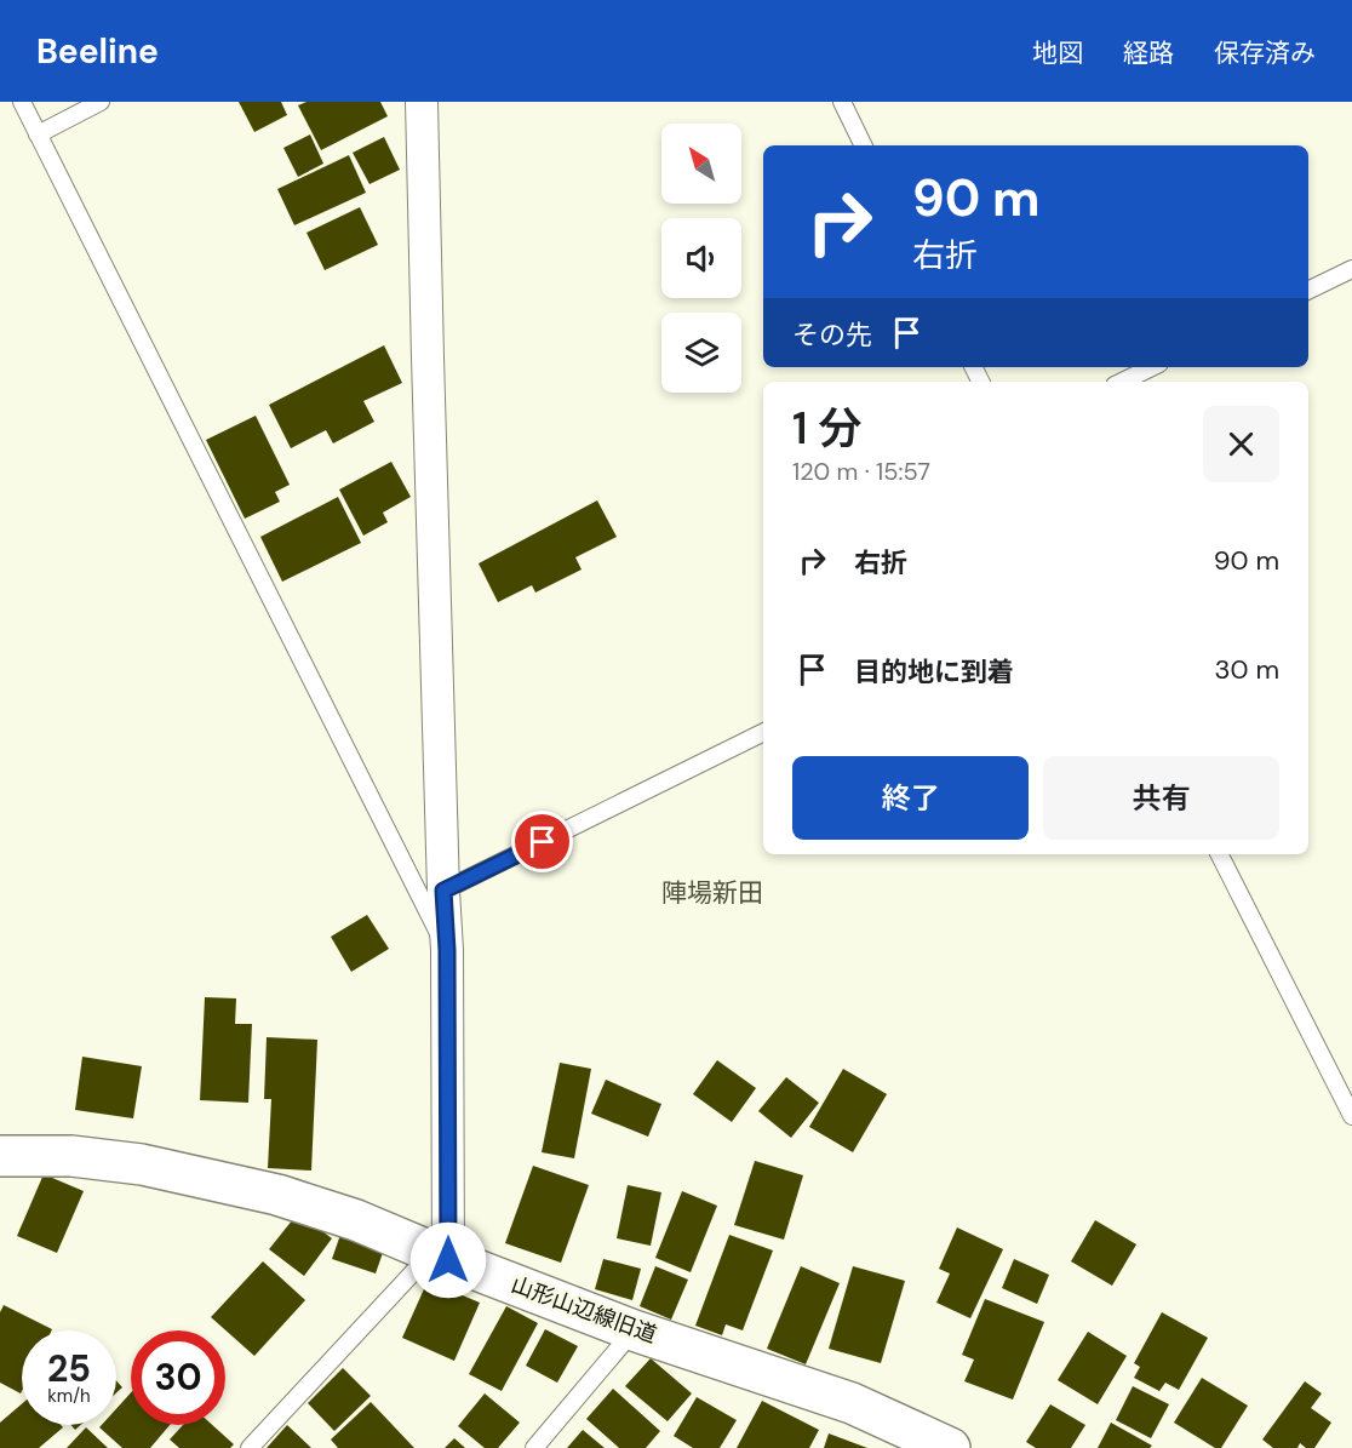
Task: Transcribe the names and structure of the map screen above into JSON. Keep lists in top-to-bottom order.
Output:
{
  "streets": {
    "street": ["山形山辺線旧道"]
  },
  "districts": ["陣場新田"],
  "north": "top left",
  "page": {
    "header": "Beeline",
    "nav": ["地図", "経路", "保存済み"],
    "turn": ["90 m", "右折"],
    "then": "その先",
    "heading": ["1 分", "120 m · 15:57"],
    "list": [
      {
        "name": "右折",
        "value": "90 m"
      },
      {
        "name": "目的地に到着",
        "value": "30 m"
      }
    ],
    "buttons": ["終了", "共有"],
    "speed": "25 km/h",
    "limit": "30"
  }
}
